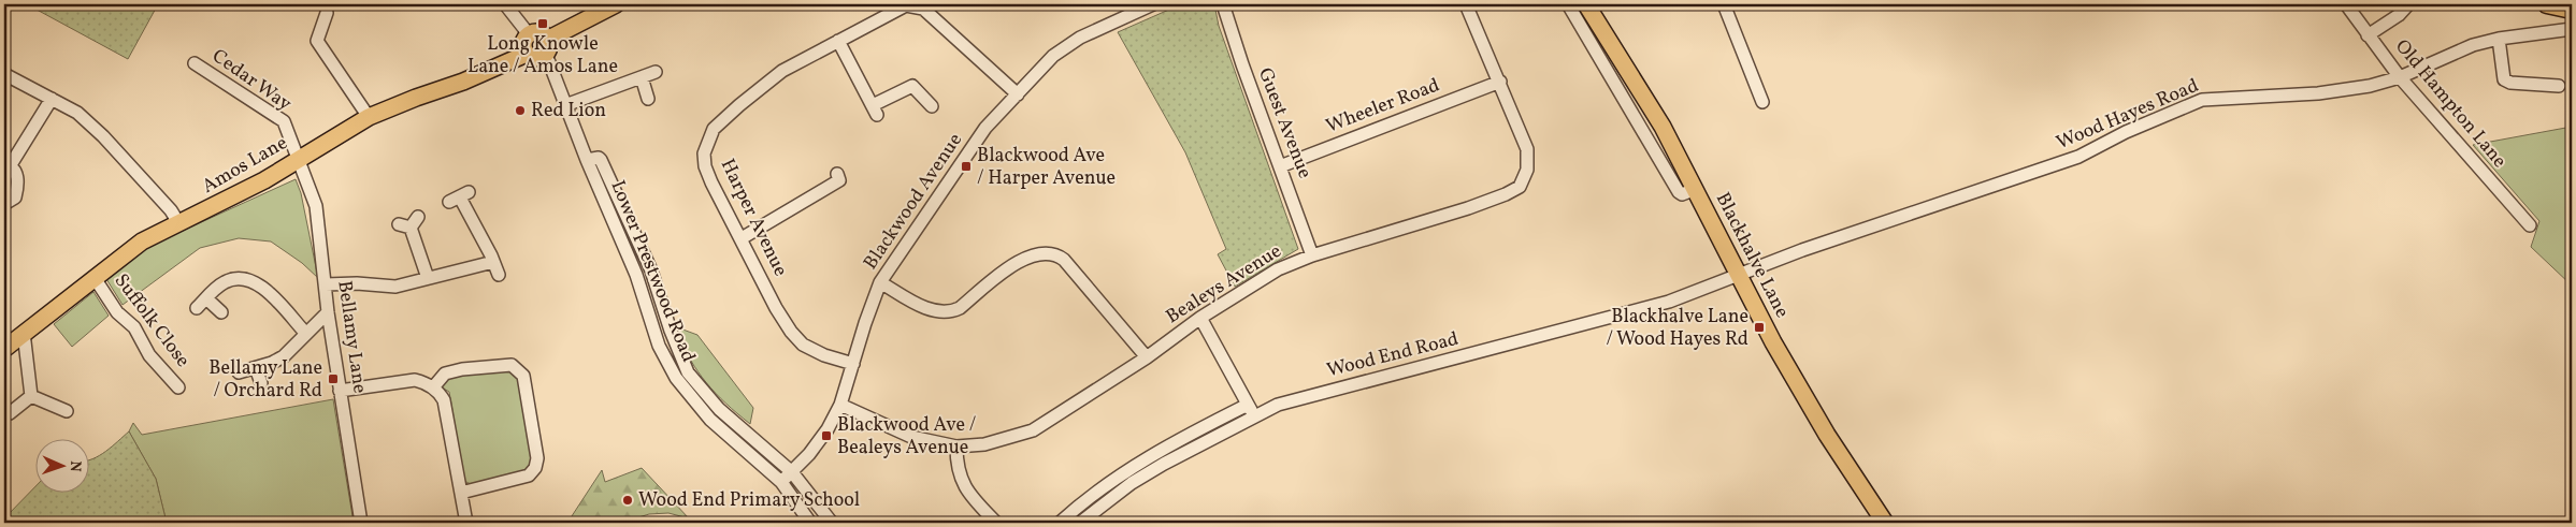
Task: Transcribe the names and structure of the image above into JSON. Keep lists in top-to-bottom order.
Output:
{
  "streets": {
    "main road": ["Amos Lane", "Blackhalve Lane"],
    "street": [
      "Cedar Way",
      "Old Hampton Lane",
      "Wheeler Road",
      "Wood Hayes Road",
      "Guest Avenue",
      "Blackwood Avenue",
      "Harper Avenue",
      "Lower Prestwood Road",
      "Bealeys Avenue",
      "Suffolk Close",
      "Bellamy Lane",
      "Wood End Road"
    ]
  },
  "crossings": [
    ["Cedar Way", "Amos Lane"],
    ["Cedar Way", "Bellamy Lane"],
    ["Old Hampton Lane", "Wood Hayes Road"],
    ["Wheeler Road", "Guest Avenue"],
    ["Wheeler Road", "Bealeys Avenue"],
    ["Wood Hayes Road", "Blackhalve Lane"],
    ["Wood Hayes Road", "Wood End Road"],
    ["Guest Avenue", "Bealeys Avenue"],
    ["Amos Lane", "Lower Prestwood Road"],
    ["Amos Lane", "Suffolk Close"],
    ["Amos Lane", "Bellamy Lane"],
    ["Blackwood Avenue", "Harper Avenue"],
    ["Blackwood Avenue", "Lower Prestwood Road"],
    ["Blackwood Avenue", "Bealeys Avenue"],
    ["Blackhalve Lane", "Wood End Road"]
  ],
  "places": {
    "transit": [
      "Long Knowle Lane / Amos Lane",
      "Blackwood Ave / Harper Avenue",
      "Blackhalve Lane / Wood Hayes Rd",
      "Bellamy Lane / Orchard Rd",
      "Blackwood Ave / Bealeys Avenue"
    ],
    "other": ["Red Lion", "Wood End Primary School"]
  },
  "north": "right"
}
